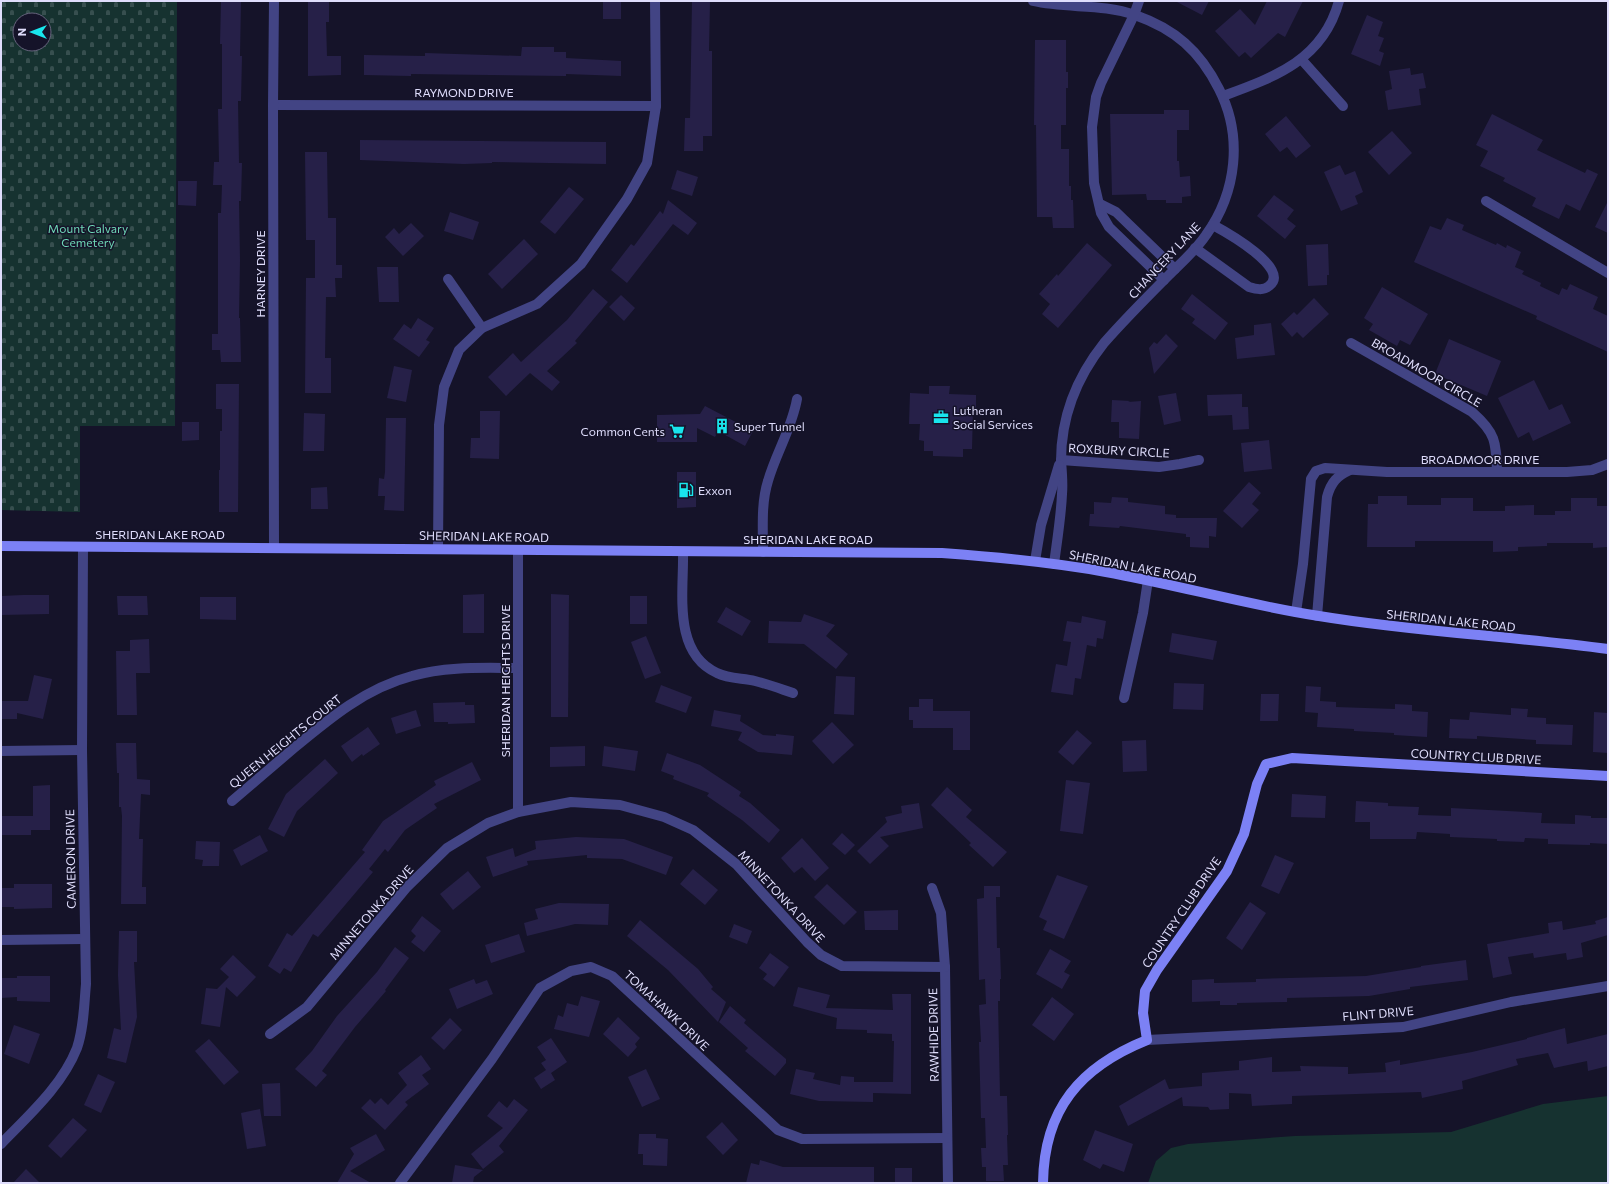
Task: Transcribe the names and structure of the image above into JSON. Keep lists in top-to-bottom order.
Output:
{
  "streets": {
    "main road": ["SHERIDAN LAKE ROAD", "COUNTRY CLUB DRIVE"],
    "street": [
      "RAYMOND DRIVE",
      "CHANCERY LANE",
      "HARNEY DRIVE",
      "BROADMOOR CIRCLE",
      "ROXBURY CIRCLE",
      "BROADMOOR DRIVE",
      "SHERIDAN HEIGHTS DRIVE",
      "QUEEN HEIGHTS COURT",
      "CAMERON DRIVE",
      "MINNETONKA DRIVE",
      "TOMAHAWK DRIVE",
      "FLINT DRIVE",
      "RAWHIDE DRIVE"
    ]
  },
  "crossings": [
    ["RAYMOND DRIVE", "HARNEY DRIVE"],
    ["CHANCERY LANE", "ROXBURY CIRCLE"],
    ["CHANCERY LANE", "SHERIDAN LAKE ROAD"],
    ["HARNEY DRIVE", "SHERIDAN LAKE ROAD"],
    ["BROADMOOR CIRCLE", "BROADMOOR DRIVE"],
    ["BROADMOOR DRIVE", "SHERIDAN LAKE ROAD"],
    ["SHERIDAN LAKE ROAD", "SHERIDAN HEIGHTS DRIVE"],
    ["SHERIDAN LAKE ROAD", "CAMERON DRIVE"],
    ["SHERIDAN HEIGHTS DRIVE", "QUEEN HEIGHTS COURT"],
    ["SHERIDAN HEIGHTS DRIVE", "MINNETONKA DRIVE"],
    ["COUNTRY CLUB DRIVE", "FLINT DRIVE"],
    ["MINNETONKA DRIVE", "RAWHIDE DRIVE"],
    ["TOMAHAWK DRIVE", "RAWHIDE DRIVE"]
  ],
  "parks": ["Mount Calvary Cemetery"],
  "places": {
    "office": ["Lutheran Social Services"],
    "building": ["Super Tunnel"],
    "supermarket": ["Common Cents"],
    "fuel station": ["Exxon"]
  },
  "north": "left"
}
